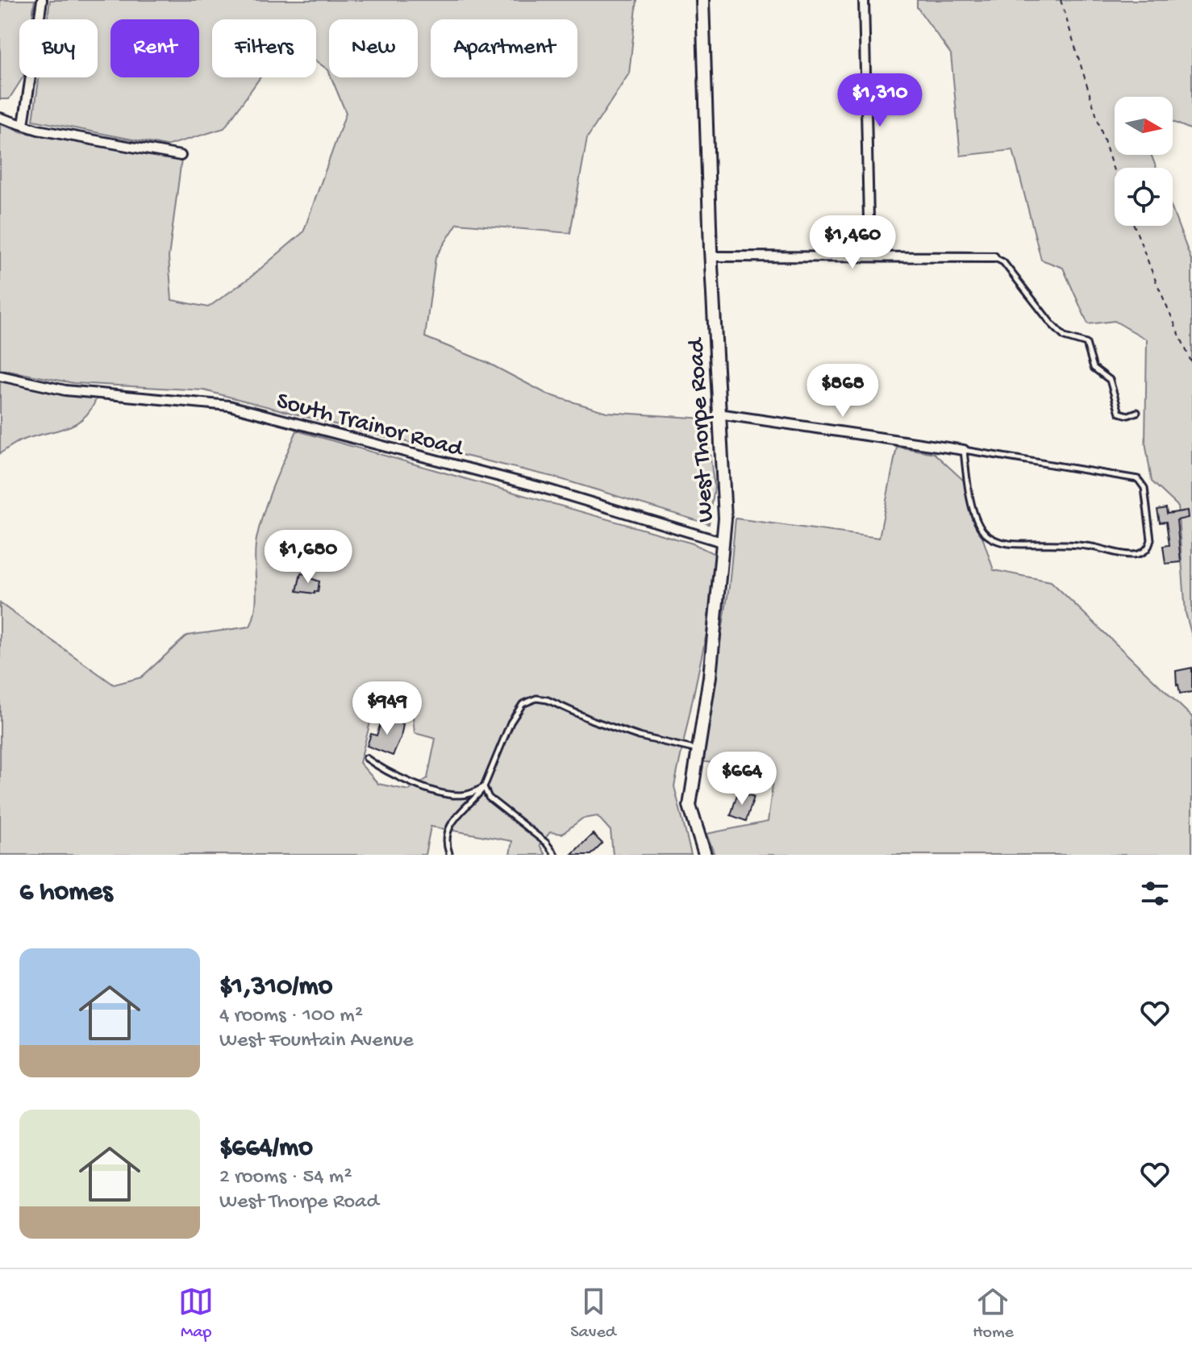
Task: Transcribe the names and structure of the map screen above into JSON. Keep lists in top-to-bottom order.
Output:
{
  "streets": {
    "street": ["South Trainor Road", "West Thorpe Road"]
  },
  "crossings": [
    ["South Trainor Road", "West Thorpe Road"]
  ],
  "north": "right",
  "page": {
    "chip": [
      "Buy",
      "Rent",
      "Filters",
      "New",
      "Apartment"
    ],
    "price": [
      "$1,310",
      "$1,460",
      "$868",
      "$1,680",
      "$949",
      "$664"
    ],
    "heading": "6 homes",
    "list": [
      {
        "name": "$1,310/mo",
        "note": "4 rooms · 100 m² · West Fountain Avenue"
      },
      {
        "name": "$664/mo",
        "note": "2 rooms · 54 m² · West Thorpe Road"
      }
    ],
    "tabs": ["Map", "Saved", "Home"]
  }
}
